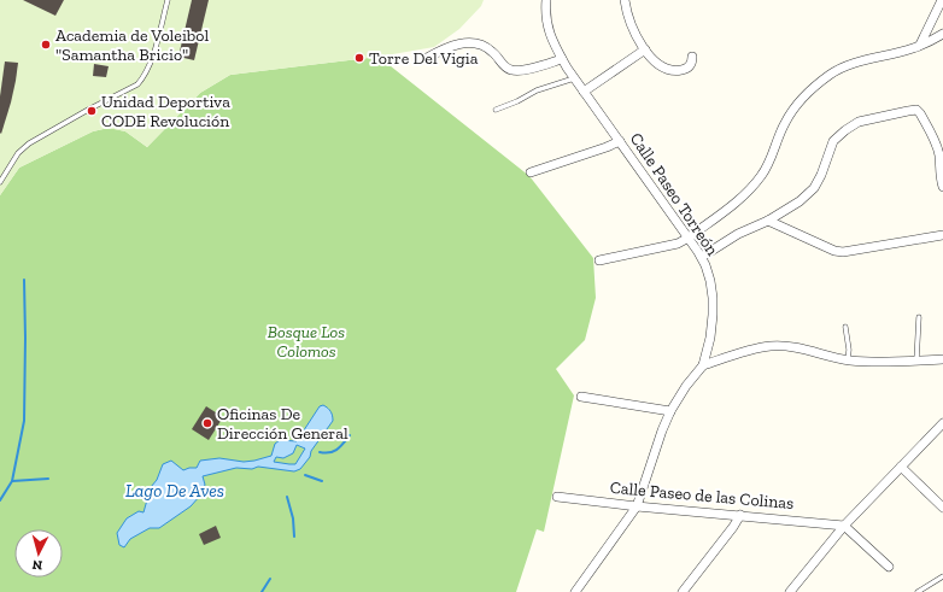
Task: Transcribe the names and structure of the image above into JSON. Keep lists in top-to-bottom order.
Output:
{
  "streets": {
    "street": ["Calle Paseo Torreón", "Calle Paseo de las Colinas"]
  },
  "crossings": [
    ["Calle Paseo Torreón", "Calle Paseo de las Colinas"]
  ],
  "water": ["Lago De Aves"],
  "parks": ["Bosque Los Colomos"],
  "places": [
    "Academia de Voleibol \"Samantha Bricio\"",
    "Torre Del Vigia",
    "Unidad Deportiva CODE Revolución",
    "Oficinas De Dirección General"
  ],
  "north": "bottom"
}
